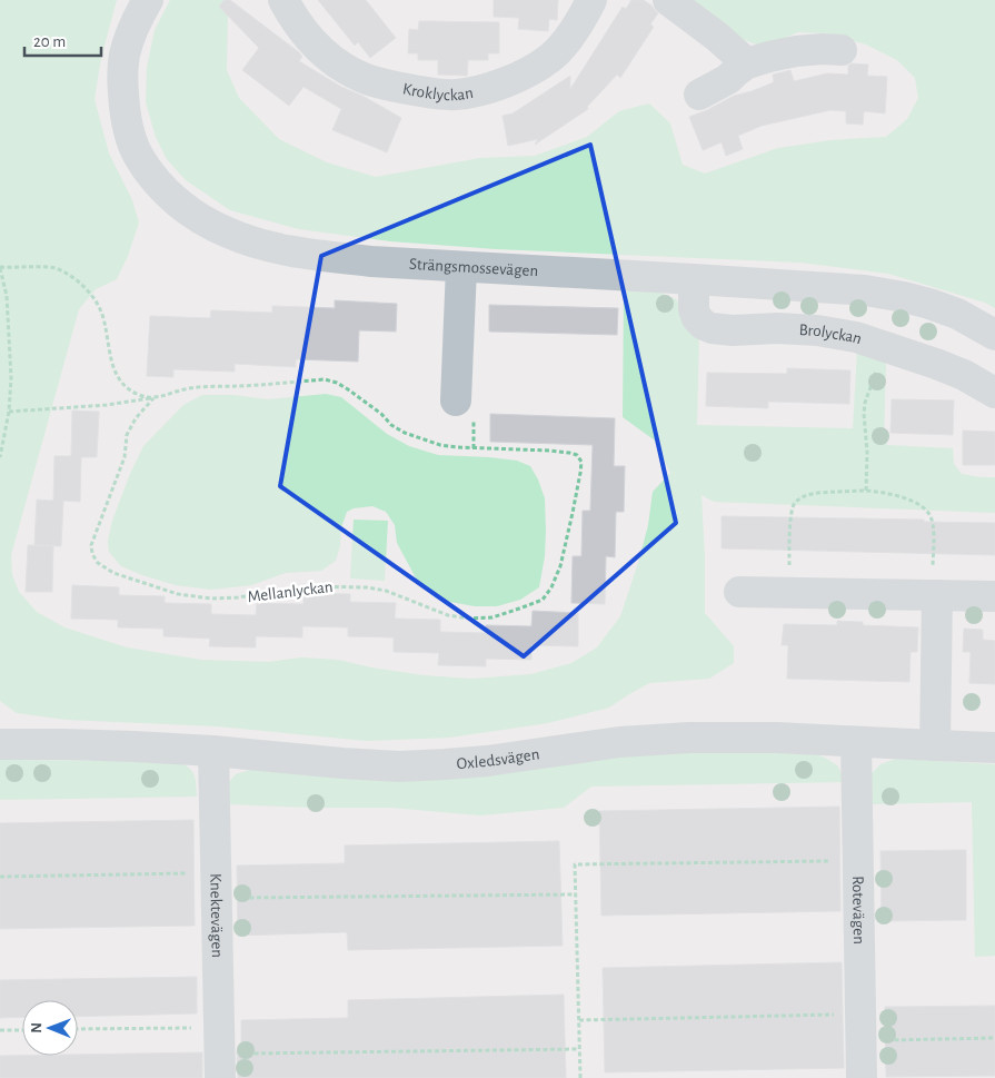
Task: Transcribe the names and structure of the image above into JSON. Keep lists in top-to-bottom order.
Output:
{
  "streets": {
    "street": [
      "Kroklyckan",
      "Strängsmossevägen",
      "Brolyckan",
      "Oxledsvägen",
      "Rotevägen",
      "Knektevägen"
    ],
    "path": ["Mellanlyckan"]
  },
  "crossings": [
    ["Strängsmossevägen", "Brolyckan"],
    ["Oxledsvägen", "Rotevägen"],
    ["Oxledsvägen", "Knektevägen"]
  ],
  "scale_bar": "20 m",
  "north": "left"
}
